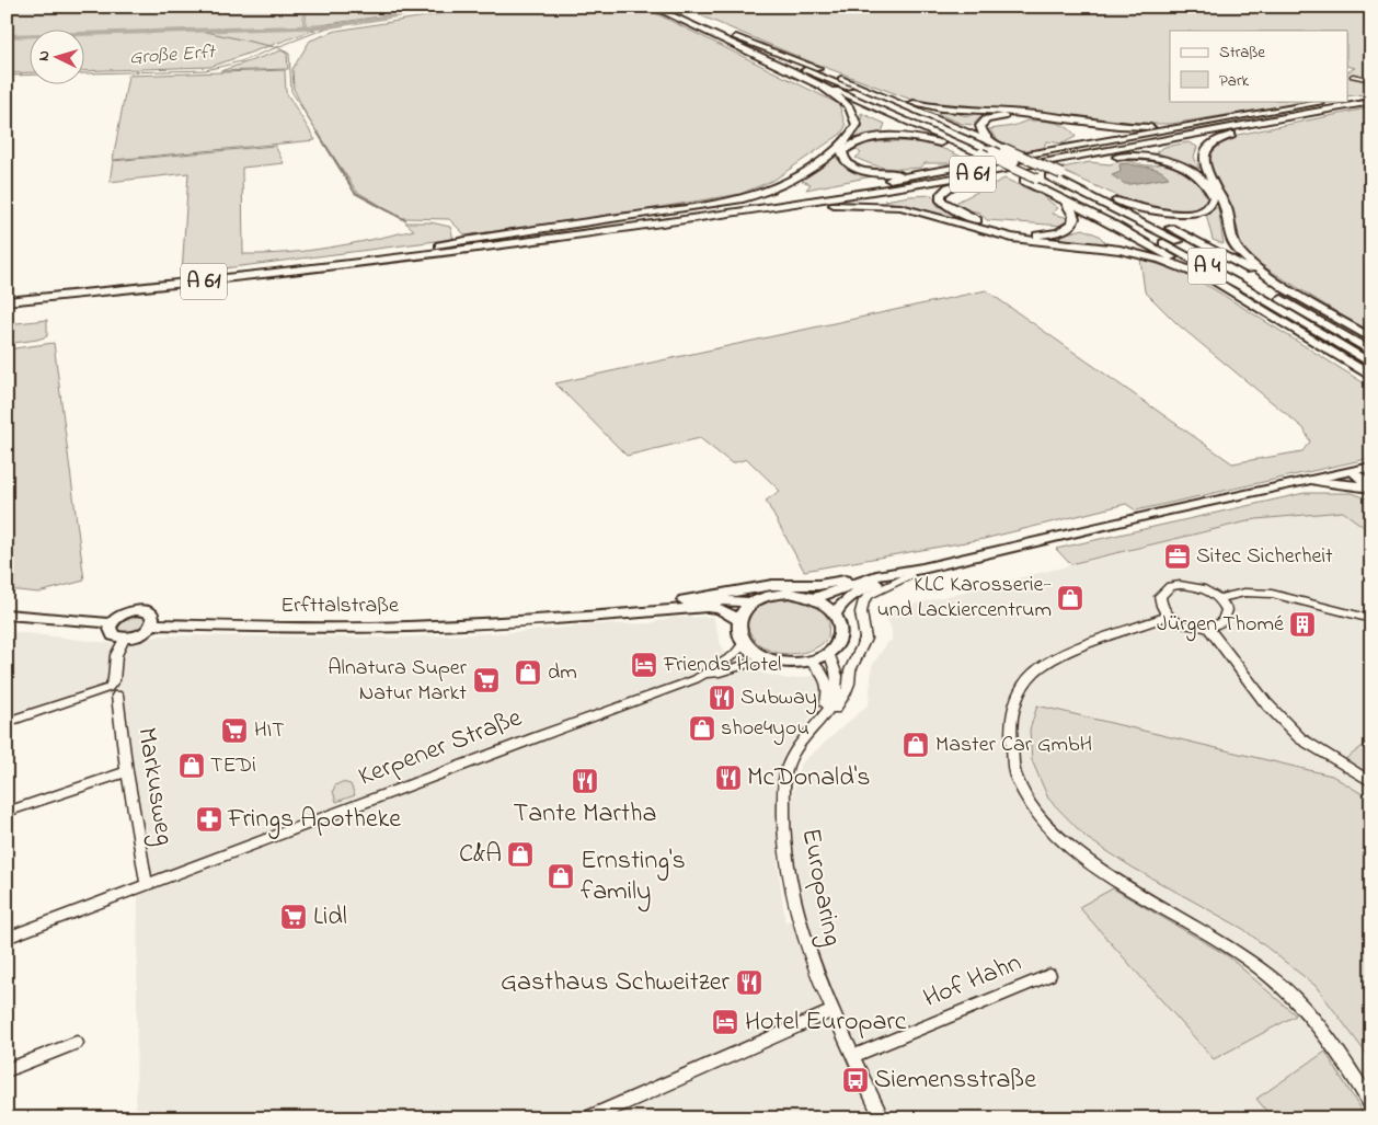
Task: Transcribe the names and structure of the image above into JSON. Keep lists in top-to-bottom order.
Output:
{
  "streets": {
    "highway": ["A 61", "A 4"],
    "main road": ["Erfttalstraße"],
    "street": [
      "Kerpener Straße",
      "Markusweg",
      "Europaring",
      "Hof Hahn"
    ]
  },
  "crossings": [
    ["Kerpener Straße", "Markusweg"],
    ["Europaring", "Hof Hahn"]
  ],
  "water": ["Große Erft"],
  "places": {
    "office": ["Sitec Sicherheit"],
    "shop": [
      "KLC Karosserie- und Lackiercentrum",
      "dm",
      "shoe4you",
      "Master Car GmbH",
      "TEDi",
      "C&A",
      "Ernsting's family"
    ],
    "building": ["Jürgen Thomé"],
    "hotel": ["Friends Hotel", "Hotel Europarc"],
    "supermarket": ["Alnatura Super Natur Markt", "HIT", "Lidl"],
    "restaurant": [
      "Subway",
      "McDonald's",
      "Tante Martha",
      "Gasthaus Schweitzer"
    ],
    "pharmacy": ["Frings Apotheke"],
    "bus stop": ["Siemensstraße"]
  },
  "legend": ["Straße", "Park"],
  "north": "left"
}
